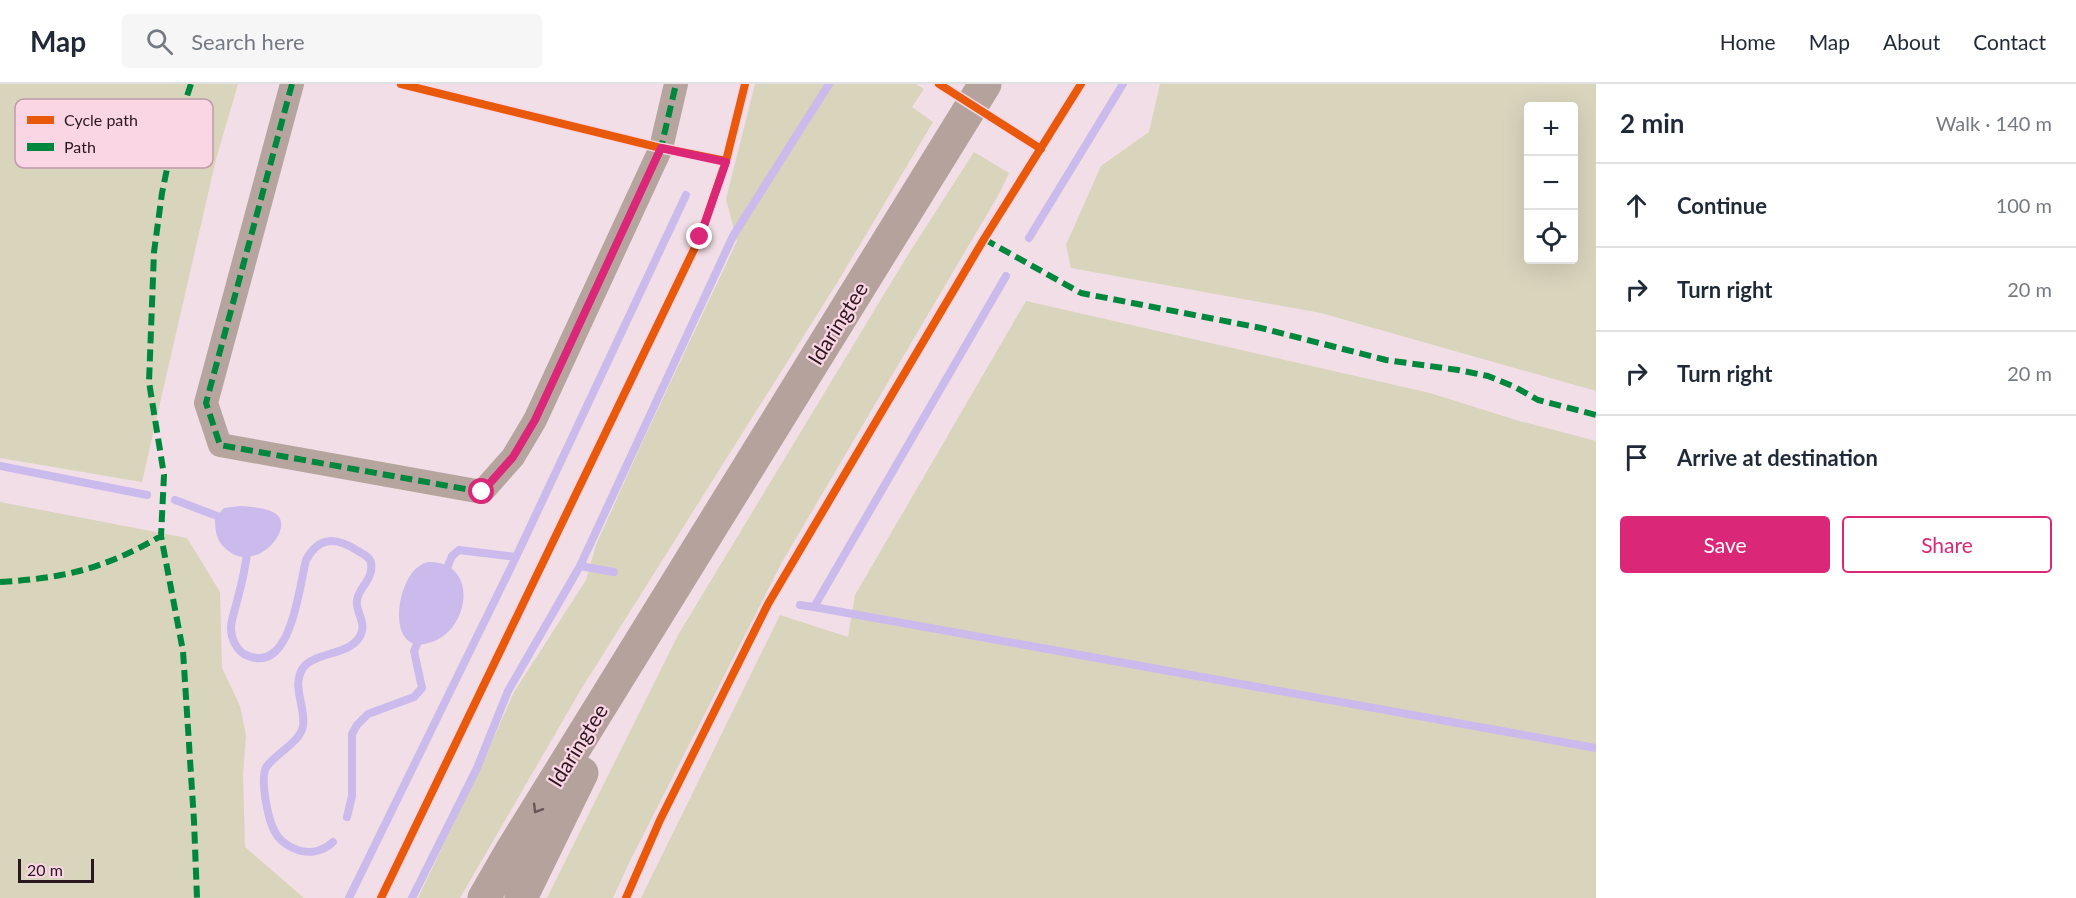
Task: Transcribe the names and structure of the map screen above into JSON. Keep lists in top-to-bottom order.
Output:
{
  "streets": {
    "main road": ["Idaringtee"]
  },
  "legend": ["Cycle path", "Path"],
  "scale_bar": "20 m",
  "page": {
    "header": "Map",
    "search": "Search here",
    "nav": [
      "Home",
      "Map",
      "About",
      "Contact"
    ],
    "heading": ["2 min", "Walk · 140 m"],
    "map_buttons": ["+", "−"],
    "list": [
      ["Continue", "100 m"],
      ["Turn right", "20 m"],
      ["Turn right", "20 m"],
      "Arrive at destination"
    ],
    "buttons": ["Save", "Share"],
    "scale": "20 m"
  }
}
